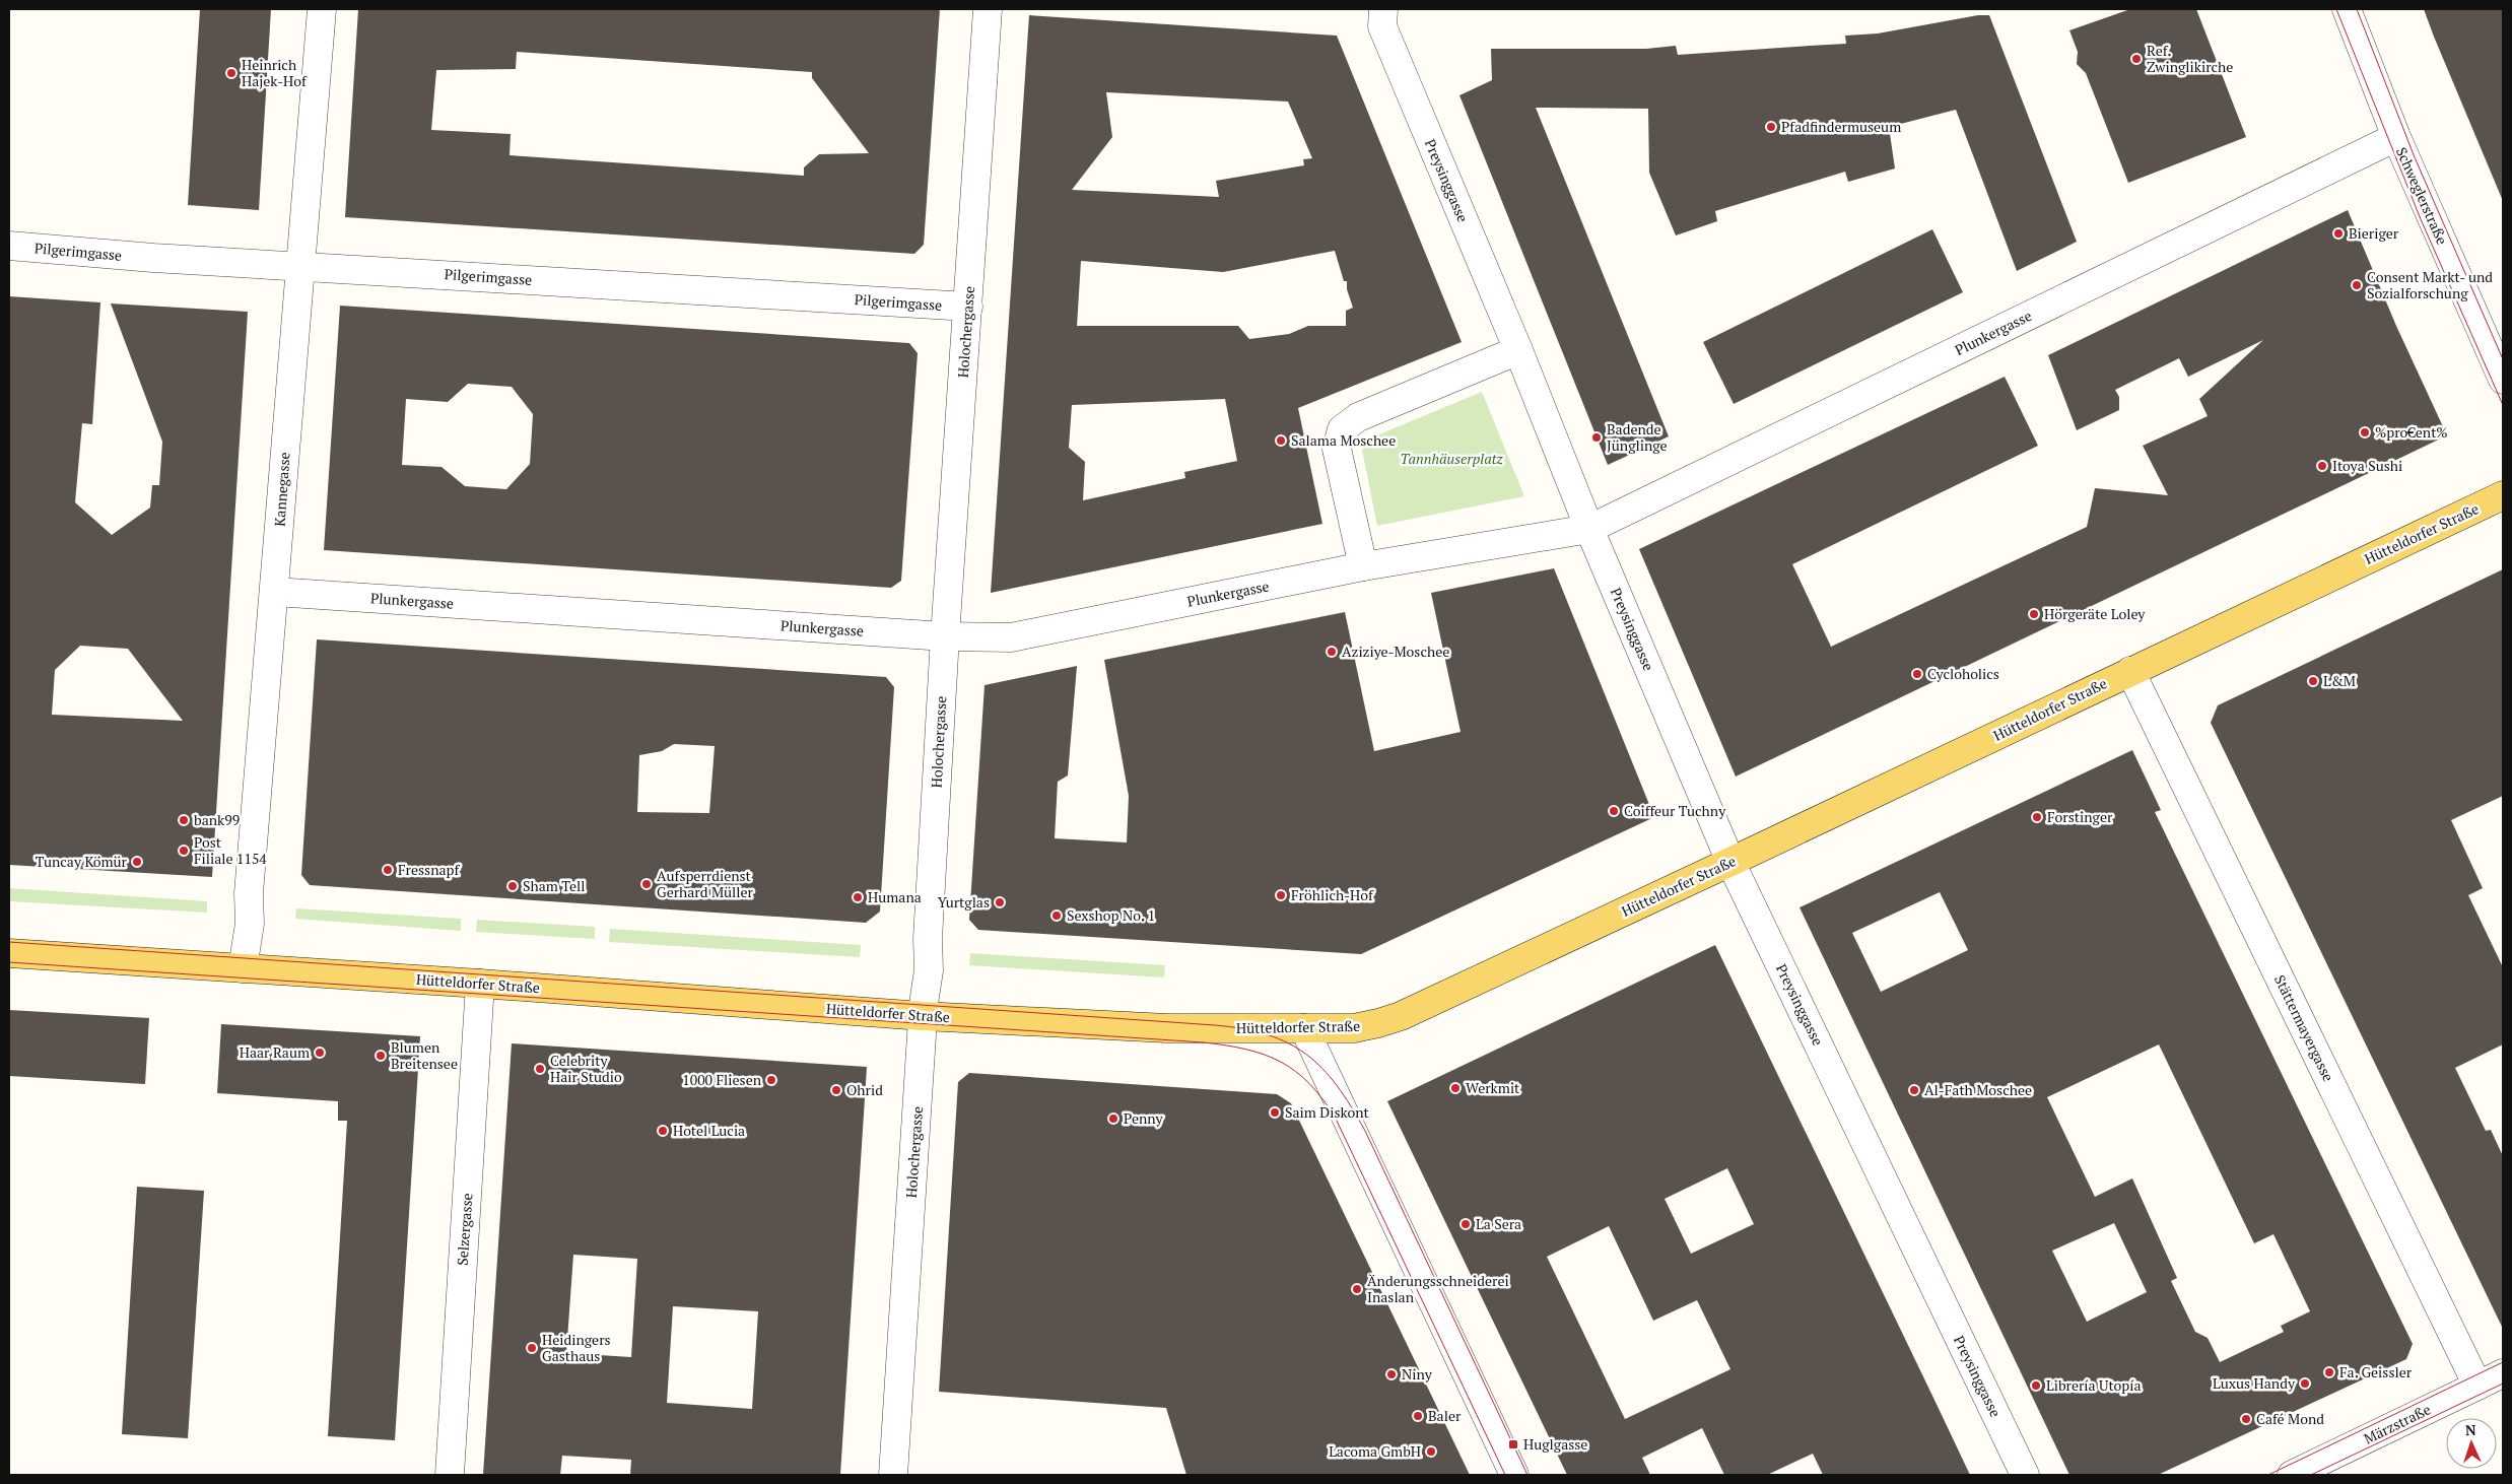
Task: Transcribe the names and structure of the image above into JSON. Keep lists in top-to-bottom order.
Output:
{
  "streets": {
    "main road": ["Hütteldorfer Straße"],
    "street": [
      "Preysinggasse",
      "Schweglerstraße",
      "Pilgerimgasse",
      "Holochergasse",
      "Plunkergasse",
      "Kannegasse",
      "Stättermayergasse",
      "Selzergasse",
      "Märzstraße"
    ]
  },
  "crossings": [
    ["Preysinggasse", "Plunkergasse"],
    ["Preysinggasse", "Hütteldorfer Straße"],
    ["Schweglerstraße", "Plunkergasse"],
    ["Pilgerimgasse", "Holochergasse"],
    ["Pilgerimgasse", "Kannegasse"],
    ["Holochergasse", "Plunkergasse"],
    ["Holochergasse", "Hütteldorfer Straße"],
    ["Plunkergasse", "Kannegasse"],
    ["Kannegasse", "Hütteldorfer Straße"],
    ["Hütteldorfer Straße", "Stättermayergasse"],
    ["Hütteldorfer Straße", "Selzergasse"],
    ["Stättermayergasse", "Märzstraße"]
  ],
  "parks": ["Tannhäuserplatz"],
  "places": {
    "other": [
      "Ref. Zwinglikirche",
      "Heinrich Hajek-Hof",
      "Pfadfindermuseum",
      "Bieriger",
      "Consent Markt- und Sozialforschung",
      "%pro€ent%",
      "Badende Jünglinge",
      "Salama Moschee",
      "Itoya Sushi",
      "Hörgeräte Loley",
      "Aziziye-Moschee",
      "Cycloholics",
      "L&M",
      "Coiffeur Tuchny",
      "Forstinger",
      "bank99",
      "Post Filiale 1154",
      "Tuncay Kömür",
      "Fressnapf",
      "Aufsperrdienst Gerhard Müller",
      "Sham Tell",
      "Fröhlich-Hof",
      "Humana",
      "Yurtglas",
      "Sexshop No. 1",
      "Haar Raum",
      "Blumen Breitensee",
      "Celebrity Hair Studio",
      "1000 Fliesen",
      "Werkmit",
      "Ohrid",
      "Al-Fath Moschee",
      "Saim Diskont",
      "Penny",
      "Hotel Lucia",
      "La Sera",
      "Änderungsschneiderei Inaslan",
      "Heidingers Gasthaus",
      "Fa. Geissler",
      "Niny",
      "Luxus Handy",
      "Librería Utopía",
      "Baler",
      "Café Mond",
      "Lacoma GmbH"
    ],
    "transit": ["Huglgasse"]
  },
  "north": "top"
}
